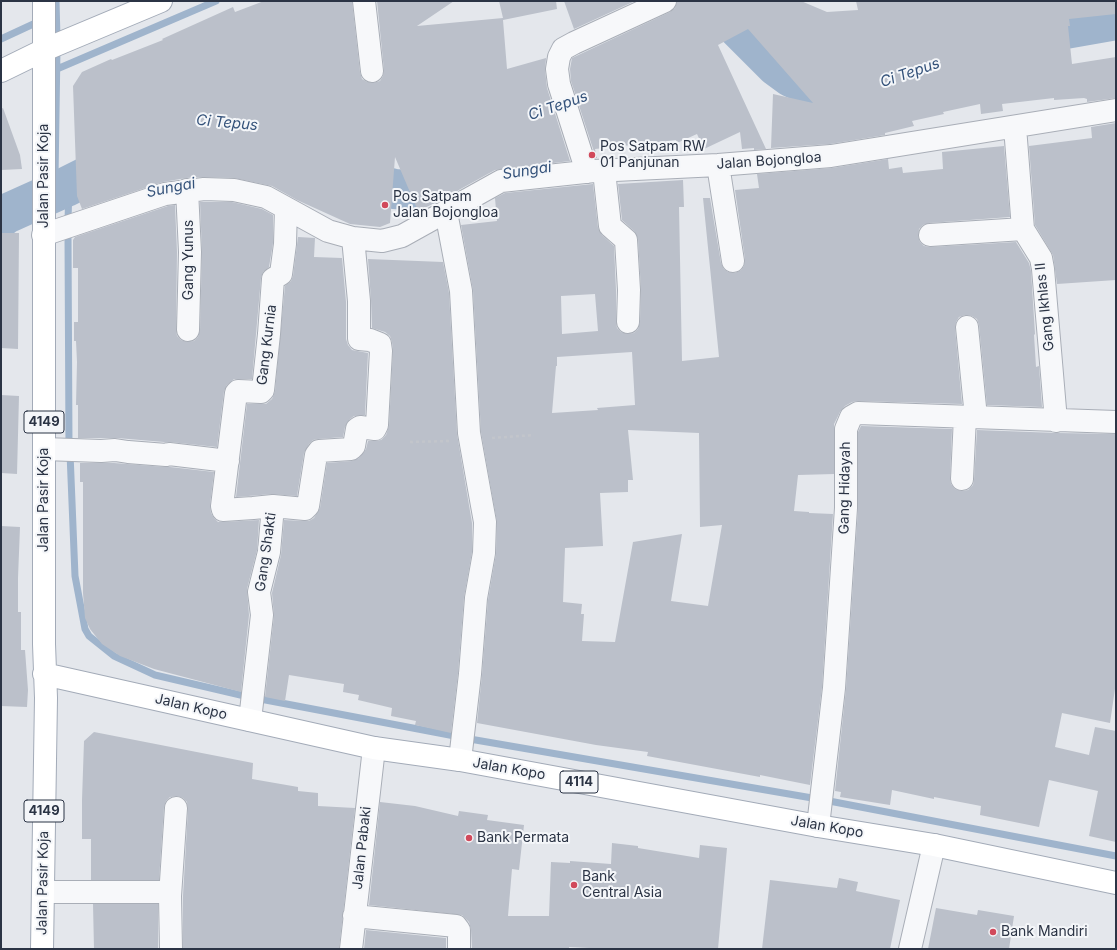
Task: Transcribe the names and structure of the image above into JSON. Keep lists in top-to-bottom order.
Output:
{
  "streets": {
    "main road": [
      "Jalan Pasir Koja",
      "4149",
      "Jalan Kopo",
      "4114"
    ],
    "street": [
      "Jalan Bojongloa",
      "Gang Yunus",
      "Gang Ikhlas II",
      "Gang Kurnia",
      "Gang Hidayah",
      "Gang Shakti",
      "Jalan Pabaki"
    ]
  },
  "crossings": [
    ["Jalan Bojongloa", "Jalan Pasir Koja"],
    ["Jalan Bojongloa", "Gang Yunus"],
    ["Jalan Bojongloa", "Gang Ikhlas II"],
    ["Jalan Bojongloa", "Gang Kurnia"],
    ["Jalan Pasir Koja", "Jalan Kopo"],
    ["Gang Ikhlas II", "Gang Hidayah"],
    ["Gang Kurnia", "Gang Shakti"],
    ["Gang Hidayah", "Jalan Kopo"],
    ["Gang Shakti", "Jalan Kopo"],
    ["Jalan Kopo", "Jalan Pabaki"]
  ],
  "water": ["Ci Tepus", "Sungai"],
  "places": [
    "Pos Satpam RW 01 Panjunan",
    "Pos Satpam Jalan Bojongloa",
    "Bank Permata",
    "Bank Central Asia",
    "Bank Mandiri"
  ]
}
